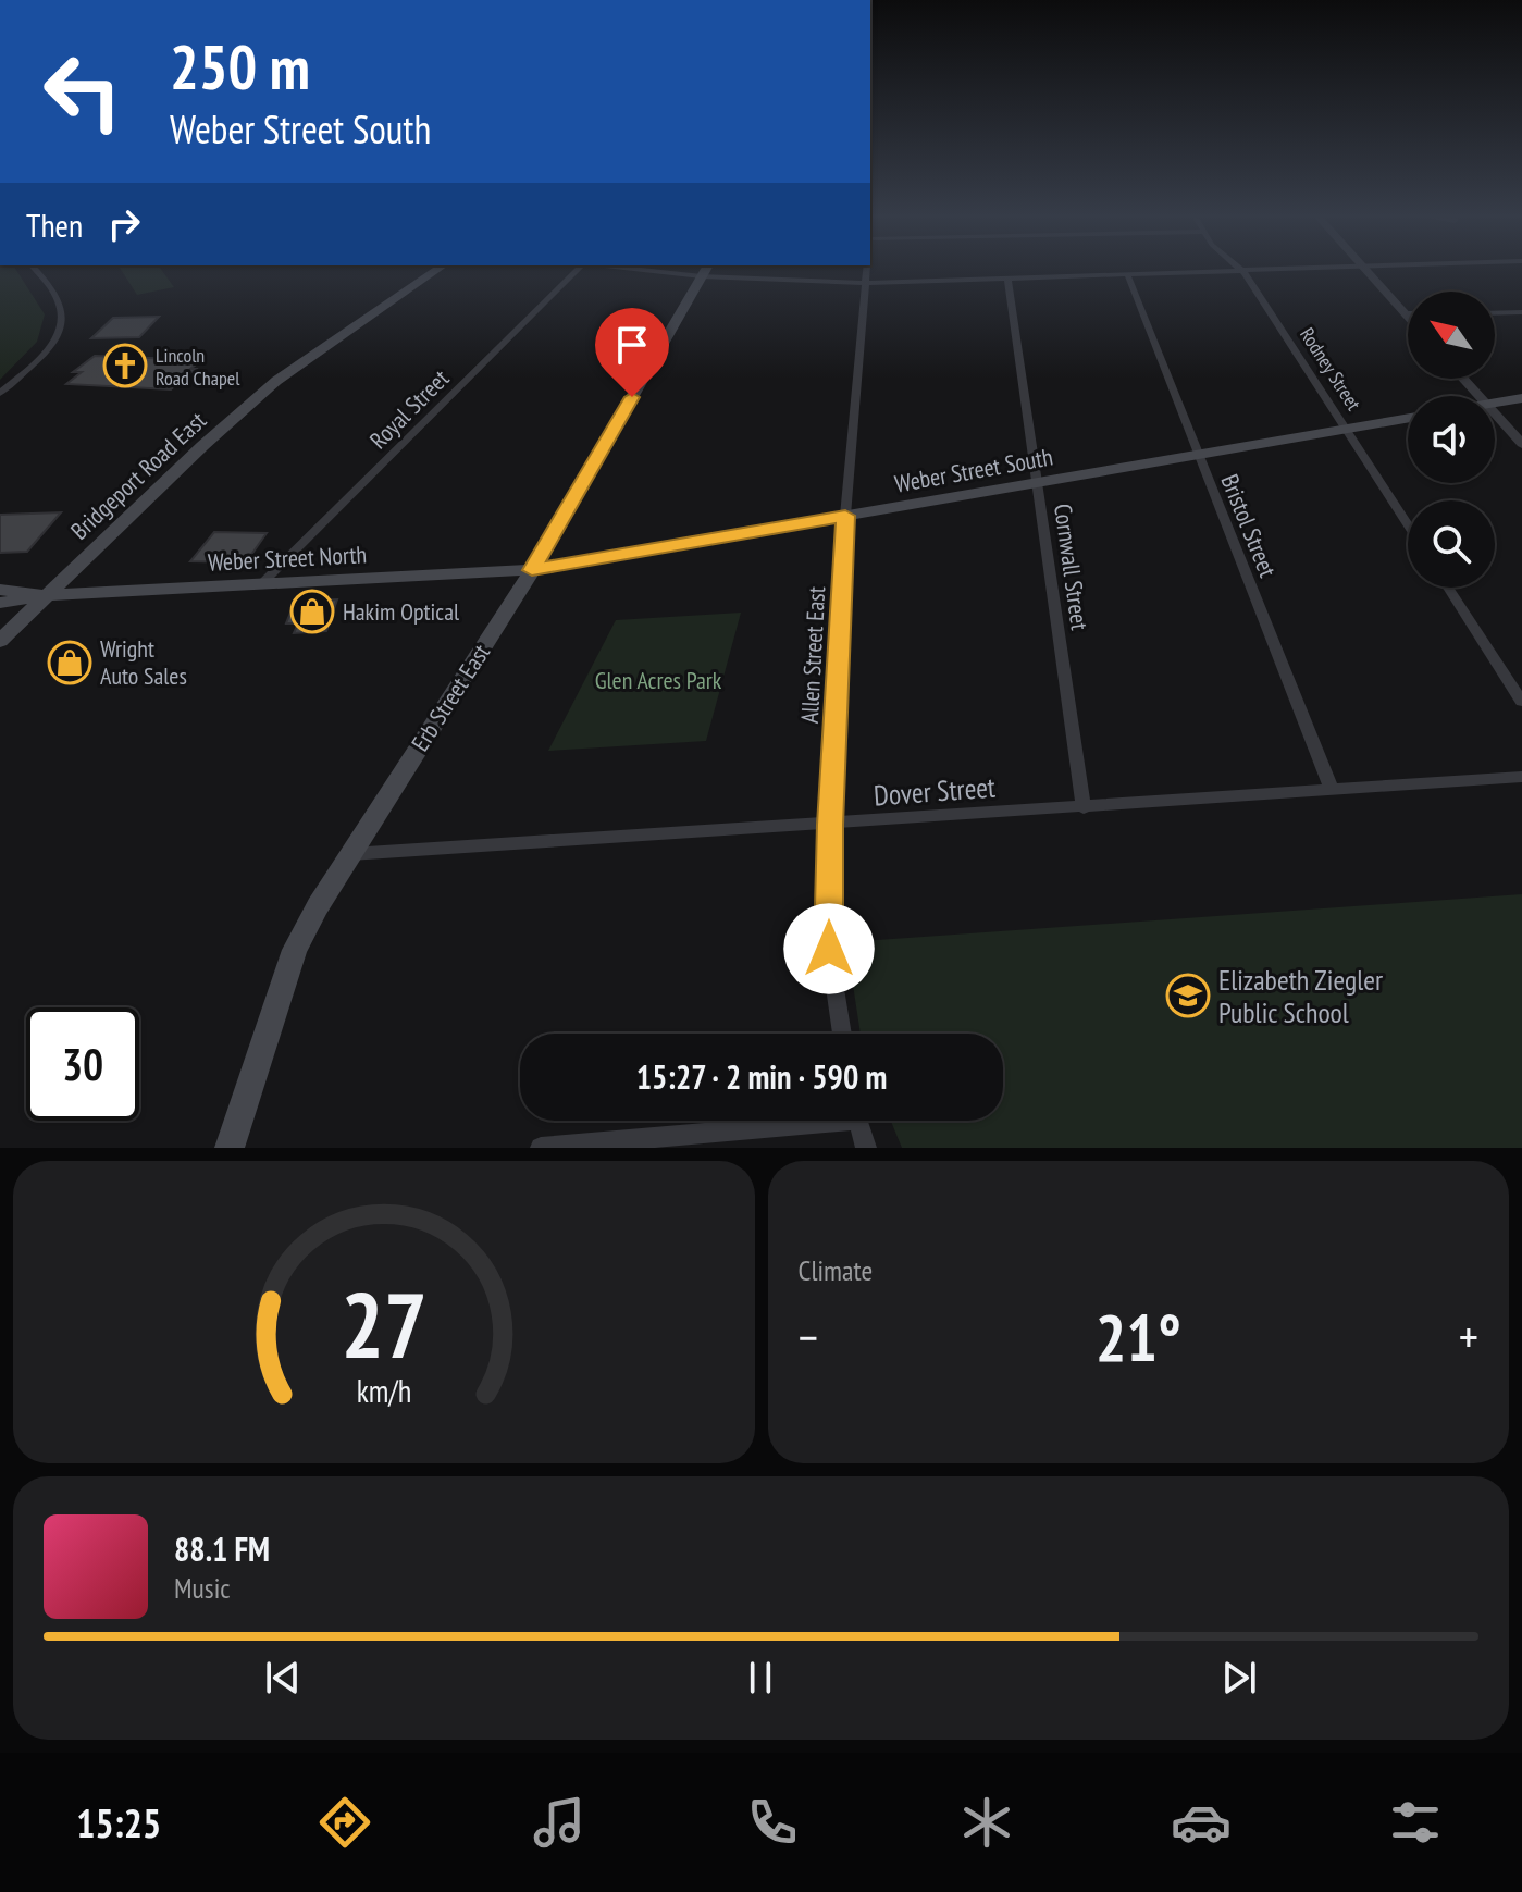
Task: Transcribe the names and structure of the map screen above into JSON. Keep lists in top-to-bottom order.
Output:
{
  "streets": {
    "main road": [
      "Weber Street South",
      "Bridgeport Road East",
      "Weber Street North",
      "Erb Street East"
    ],
    "street": [
      "Rodney Street",
      "Royal Street",
      "Bristol Street",
      "Cornwall Street",
      "Allen Street East",
      "Dover Street"
    ]
  },
  "crossings": [
    ["Rodney Street", "Weber Street South"],
    ["Royal Street", "Weber Street North"],
    ["Weber Street South", "Bristol Street"],
    ["Weber Street South", "Weber Street North"],
    ["Weber Street South", "Cornwall Street"],
    ["Weber Street South", "Allen Street East"],
    ["Weber Street South", "Erb Street East"],
    ["Bridgeport Road East", "Weber Street North"],
    ["Bristol Street", "Dover Street"],
    ["Weber Street North", "Erb Street East"],
    ["Cornwall Street", "Dover Street"],
    ["Allen Street East", "Dover Street"],
    ["Erb Street East", "Dover Street"]
  ],
  "parks": ["Glen Acres Park"],
  "places": {
    "church": ["Lincoln Road Chapel"],
    "shop": ["Hakim Optical", "Wright Auto Sales"],
    "school or university": ["Elizabeth Ziegler Public School"]
  },
  "north": "top left",
  "page": {
    "turn": ["250 m", "Weber Street South"],
    "then": "Then",
    "limit": "30",
    "trip": "15:27 · 2 min · 590 m",
    "tile": "Climate",
    "heat": ["−", "21°", "+"],
    "song": ["88.1 FM", "Music"],
    "tabs": "15:25",
    "gauge": ["27", "km/h"]
  }
}
